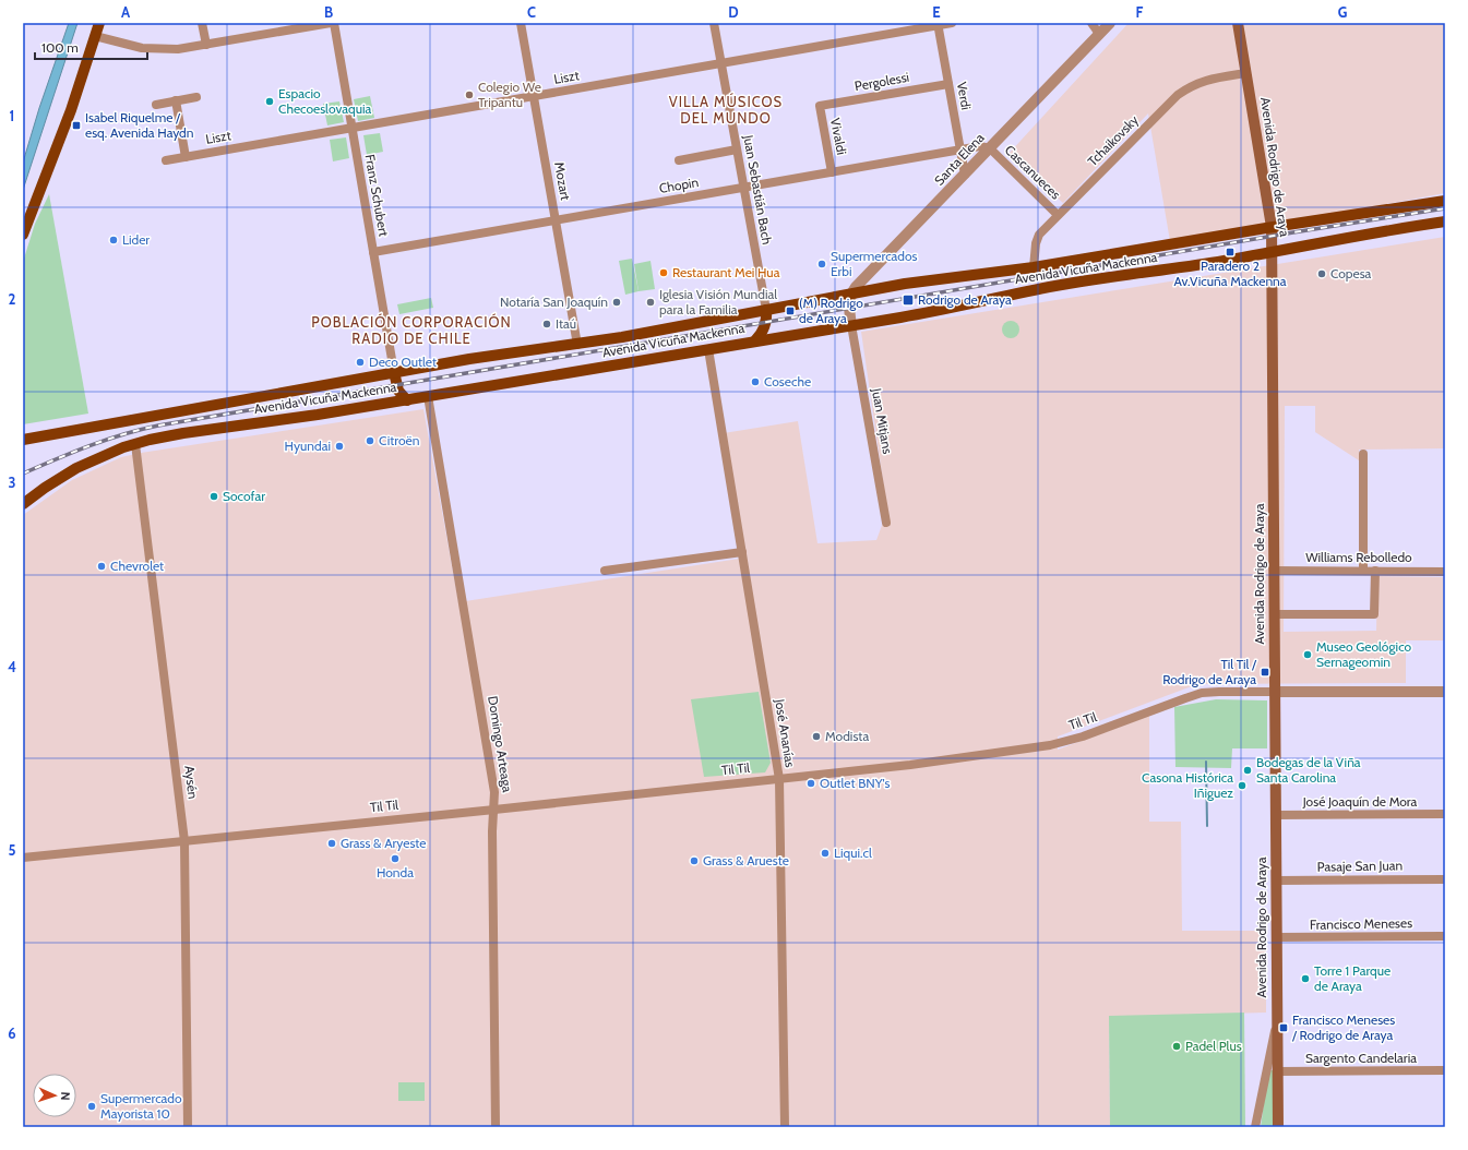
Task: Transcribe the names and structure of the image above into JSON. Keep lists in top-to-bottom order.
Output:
{
  "streets": {
    "main road": ["Avenida Rodrigo de Araya", "Avenida Vicuña Mackenna"],
    "street": [
      "Liszt",
      "Pergolessi",
      "Verdi",
      "Vivaldi",
      "Tchaikovsky",
      "Santa Elena",
      "Cascanueces",
      "Mozart",
      "Chopin",
      "Juan Sebastián Bach",
      "Franz Schubert",
      "Juan Mitjans",
      "Williams Rebolledo",
      "Til Til",
      "José Ananías",
      "Domingo Arteaga",
      "Aysén",
      "José Joaquín de Mora",
      "Pasaje San Juan",
      "Francisco Meneses",
      "Sargento Candelaria"
    ]
  },
  "crossings": [
    ["Liszt", "Verdi"],
    ["Liszt", "Mozart"],
    ["Liszt", "Juan Sebastián Bach"],
    ["Liszt", "Franz Schubert"],
    ["Pergolessi", "Verdi"],
    ["Pergolessi", "Vivaldi"],
    ["Verdi", "Santa Elena"],
    ["Verdi", "Chopin"],
    ["Vivaldi", "Chopin"],
    ["Tchaikovsky", "Avenida Rodrigo de Araya"],
    ["Tchaikovsky", "Cascanueces"],
    ["Tchaikovsky", "Avenida Vicuña Mackenna"],
    ["Santa Elena", "Cascanueces"],
    ["Santa Elena", "Chopin"],
    ["Santa Elena", "Avenida Vicuña Mackenna"],
    ["Avenida Rodrigo de Araya", "Avenida Vicuña Mackenna"],
    ["Avenida Rodrigo de Araya", "Williams Rebolledo"],
    ["Avenida Rodrigo de Araya", "Til Til"],
    ["Avenida Rodrigo de Araya", "José Joaquín de Mora"],
    ["Avenida Rodrigo de Araya", "Pasaje San Juan"],
    ["Avenida Rodrigo de Araya", "Francisco Meneses"],
    ["Avenida Rodrigo de Araya", "Sargento Candelaria"],
    ["Cascanueces", "Chopin"],
    ["Mozart", "Chopin"],
    ["Mozart", "Avenida Vicuña Mackenna"],
    ["Chopin", "Juan Sebastián Bach"],
    ["Chopin", "Franz Schubert"],
    ["Juan Sebastián Bach", "Avenida Vicuña Mackenna"],
    ["Franz Schubert", "Avenida Vicuña Mackenna"],
    ["Avenida Vicuña Mackenna", "Juan Mitjans"],
    ["Avenida Vicuña Mackenna", "José Ananías"],
    ["Avenida Vicuña Mackenna", "Domingo Arteaga"],
    ["Avenida Vicuña Mackenna", "Aysén"],
    ["Til Til", "José Ananías"],
    ["Til Til", "Domingo Arteaga"],
    ["Til Til", "Aysén"]
  ],
  "districts": ["VILLA MÚSICOS DEL MUNDO", "POBLACIÓN CORPORACIÓN RADIO DE CHILE"],
  "places": {
    "other": [
      "Colegio We Tripantu",
      "Espacio Checoeslovaquia",
      "Lider",
      "Supermercados Erbi",
      "Restaurant Mei Hua",
      "Copesa",
      "Notaría San Joaquín",
      "Iglesia Visión Mundial para la Familia",
      "Itaú",
      "Deco Outlet",
      "Coseche",
      "Citroën",
      "Hyundai",
      "Socofar",
      "Chevrolet",
      "Museo Geológico Sernageomin",
      "Modista",
      "Bodegas de la Viña Santa Carolina",
      "Outlet BNY's",
      "Casona Histórica Iñiguez",
      "Grass & Aryeste",
      "Liqui.cl",
      "Honda",
      "Grass & Arueste",
      "Torre 1 Parque de Araya",
      "Padel Plus",
      "Supermercado Mayorista 10"
    ],
    "transit": [
      "Isabel Riquelme / esq. Avenida Haydn",
      "Paradero 2 Av.Vicuña Mackenna",
      "Rodrigo de Araya",
      "(M) Rodrigo de Araya",
      "Til Til / Rodrigo de Araya",
      "Francisco Meneses / Rodrigo de Araya"
    ]
  },
  "scale_bar": "100 m",
  "north": "right",
  "grid": {
    "columns": [
      "A",
      "B",
      "C",
      "D",
      "E",
      "F",
      "G"
    ],
    "rows": [
      "1",
      "2",
      "3",
      "4",
      "5",
      "6"
    ]
  }
}
